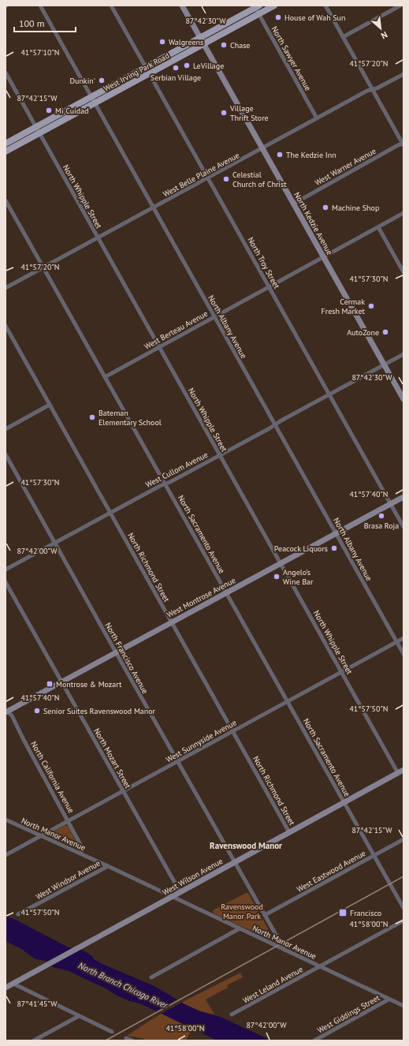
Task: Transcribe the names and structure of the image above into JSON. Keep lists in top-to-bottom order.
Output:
{
  "streets": {
    "main road": [
      "West Irving Park Road",
      "North Kedzie Avenue",
      "West Montrose Avenue",
      "West Wilson Avenue"
    ],
    "street": [
      "North Sawyer Avenue",
      "West Warner Avenue",
      "West Belle Plaine Avenue",
      "North Whipple Street",
      "North Troy Street",
      "North Albany Avenue",
      "West Berteau Avenue",
      "West Cullom Avenue",
      "North Sacramento Avenue",
      "North Richmond Street",
      "North Francisco Avenue",
      "West Sunnyside Avenue",
      "North Mozart Street",
      "North California Avenue",
      "North Manor Avenue",
      "West Eastwood Avenue",
      "West Windsor Avenue",
      "West Leland Avenue",
      "West Giddings Street"
    ]
  },
  "crossings": [
    ["North Sawyer Avenue", "West Irving Park Road"],
    ["North Sawyer Avenue", "West Belle Plaine Avenue"],
    ["West Irving Park Road", "North Whipple Street"],
    ["West Irving Park Road", "North Kedzie Avenue"],
    ["West Irving Park Road", "North Troy Street"],
    ["West Irving Park Road", "North Albany Avenue"],
    ["West Warner Avenue", "North Kedzie Avenue"],
    ["West Belle Plaine Avenue", "North Whipple Street"],
    ["West Belle Plaine Avenue", "North Kedzie Avenue"],
    ["West Belle Plaine Avenue", "North Troy Street"],
    ["West Belle Plaine Avenue", "North Albany Avenue"],
    ["West Belle Plaine Avenue", "North Sacramento Avenue"],
    ["North Whipple Street", "West Berteau Avenue"],
    ["North Whipple Street", "West Cullom Avenue"],
    ["North Whipple Street", "West Montrose Avenue"],
    ["North Whipple Street", "West Sunnyside Avenue"],
    ["North Whipple Street", "West Wilson Avenue"],
    ["North Kedzie Avenue", "West Berteau Avenue"],
    ["North Kedzie Avenue", "West Cullom Avenue"],
    ["North Troy Street", "West Berteau Avenue"],
    ["North Troy Street", "West Cullom Avenue"],
    ["North Troy Street", "West Montrose Avenue"],
    ["North Albany Avenue", "West Berteau Avenue"],
    ["North Albany Avenue", "West Cullom Avenue"],
    ["North Albany Avenue", "West Montrose Avenue"],
    ["North Albany Avenue", "West Sunnyside Avenue"],
    ["West Berteau Avenue", "North Sacramento Avenue"],
    ["West Cullom Avenue", "North Sacramento Avenue"],
    ["West Cullom Avenue", "North Richmond Street"],
    ["West Cullom Avenue", "North Francisco Avenue"],
    ["North Sacramento Avenue", "West Montrose Avenue"],
    ["North Sacramento Avenue", "West Sunnyside Avenue"],
    ["North Sacramento Avenue", "West Eastwood Avenue"],
    ["North Sacramento Avenue", "West Wilson Avenue"],
    ["North Richmond Street", "West Montrose Avenue"],
    ["North Richmond Street", "West Sunnyside Avenue"],
    ["North Richmond Street", "West Wilson Avenue"],
    ["West Montrose Avenue", "North Francisco Avenue"],
    ["West Montrose Avenue", "North Mozart Street"],
    ["West Montrose Avenue", "North California Avenue"],
    ["North Francisco Avenue", "West Sunnyside Avenue"],
    ["North Francisco Avenue", "North Manor Avenue"],
    ["North Francisco Avenue", "West Eastwood Avenue"],
    ["North Francisco Avenue", "West Wilson Avenue"],
    ["West Sunnyside Avenue", "North Mozart Street"],
    ["West Sunnyside Avenue", "North California Avenue"],
    ["West Sunnyside Avenue", "North Manor Avenue"],
    ["North Mozart Street", "West Wilson Avenue"],
    ["North California Avenue", "North Manor Avenue"],
    ["North Manor Avenue", "West Wilson Avenue"],
    ["North Manor Avenue", "West Windsor Avenue"],
    ["North Manor Avenue", "West Leland Avenue"],
    ["North Manor Avenue", "West Giddings Street"]
  ],
  "districts": ["Ravenswood Manor"],
  "water": ["North Branch Chicago River"],
  "parks": ["Ravenswood Manor Park"],
  "places": {
    "other": [
      "House of Wah Sun",
      "Walgreens",
      "Chase",
      "LeVillage",
      "Serbian Village",
      "Dunkin'",
      "Mi Cuidad",
      "Village Thrift Store",
      "The Kedzie Inn",
      "Celestial Church of Christ",
      "Machine Shop",
      "Cermak Fresh Market",
      "AutoZone",
      "Bateman Elementary School",
      "Brasa Roja",
      "Peacock Liquors",
      "Angelo’s Wine Bar",
      "Senior Suites Ravenswood Manor"
    ],
    "transit": ["Montrose & Mozart", "Francisco"]
  },
  "scale_bar": "100 m",
  "north": "bottom right",
  "coordinates": [
    "87°42'30\"W",
    "41°57'10\"N",
    "41°57'20\"N",
    "87°42'15\"W",
    "41°57'30\"N",
    "41°57'40\"N",
    "87°42'00\"W",
    "41°57'50\"N",
    "41°58'00\"N",
    "87°41'45\"W"
  ]
}
